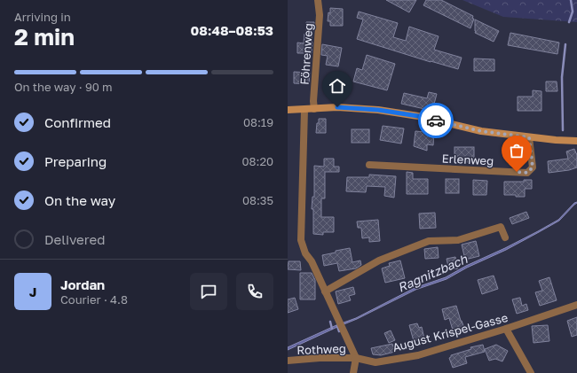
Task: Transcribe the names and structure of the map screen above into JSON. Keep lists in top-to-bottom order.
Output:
{
  "streets": {
    "street": [
      "Föhrenweg",
      "Erlenweg",
      "August Krispel-Gasse",
      "Rothweg"
    ]
  },
  "crossings": [
    ["August Krispel-Gasse", "Rothweg"]
  ],
  "water": ["Ragnitzbach"],
  "page": {
    "heading": ["2 min", "Arriving in", "08:48–08:53"],
    "panel": ["Jordan", "Courier · 4.8"],
    "bar": "On the way · 90 m",
    "list": [
      ["Confirmed", "08:19"],
      ["Preparing", "08:20"],
      ["On the way", "08:35"],
      "Delivered"
    ],
    "round": "J"
  }
}
